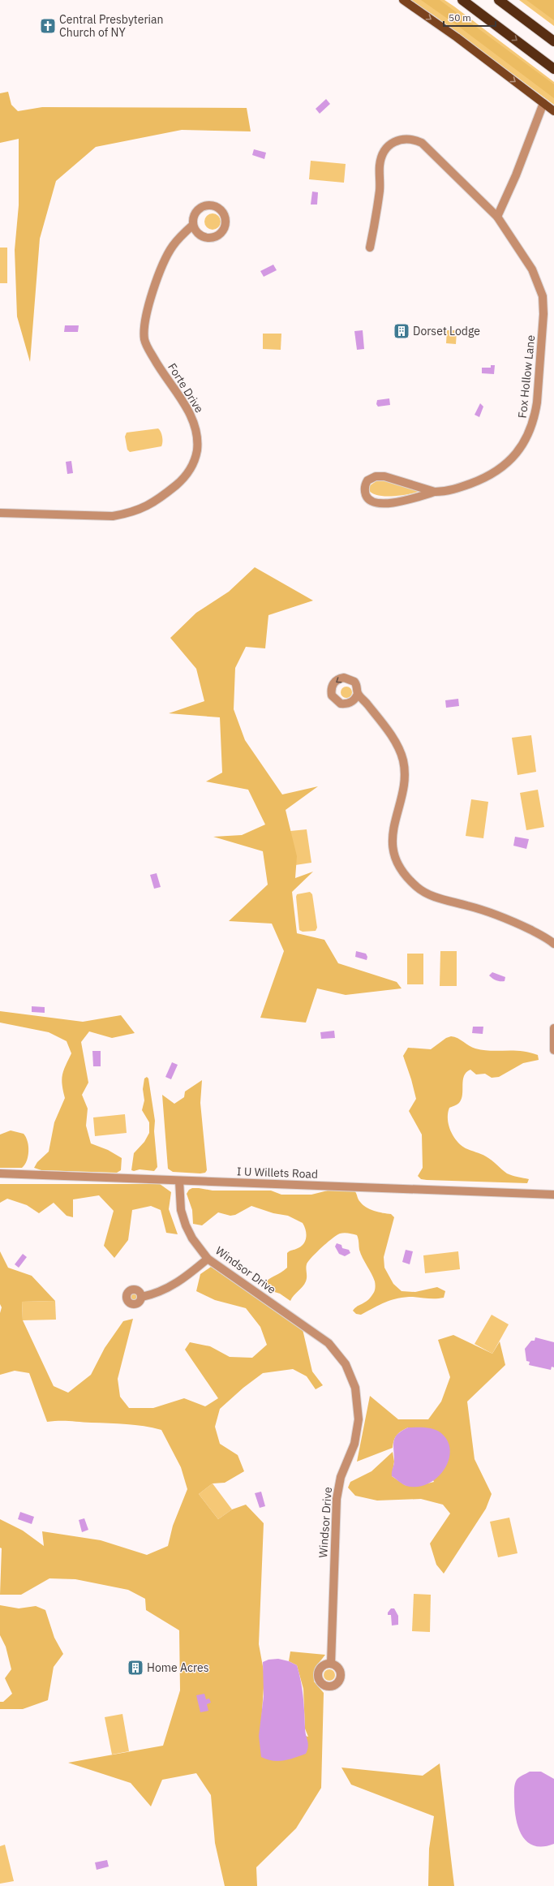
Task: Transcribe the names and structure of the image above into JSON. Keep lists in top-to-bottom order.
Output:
{
  "streets": {
    "street": [
      "Fox Hollow Lane",
      "Forte Drive",
      "I U Willets Road",
      "Windsor Drive"
    ]
  },
  "crossings": [
    ["I U Willets Road", "Windsor Drive"]
  ],
  "places": {
    "church": ["Central Presbyterian Church of NY"],
    "building": ["Dorset Lodge", "Home Acres"]
  },
  "scale_bar": "50 m"
}
